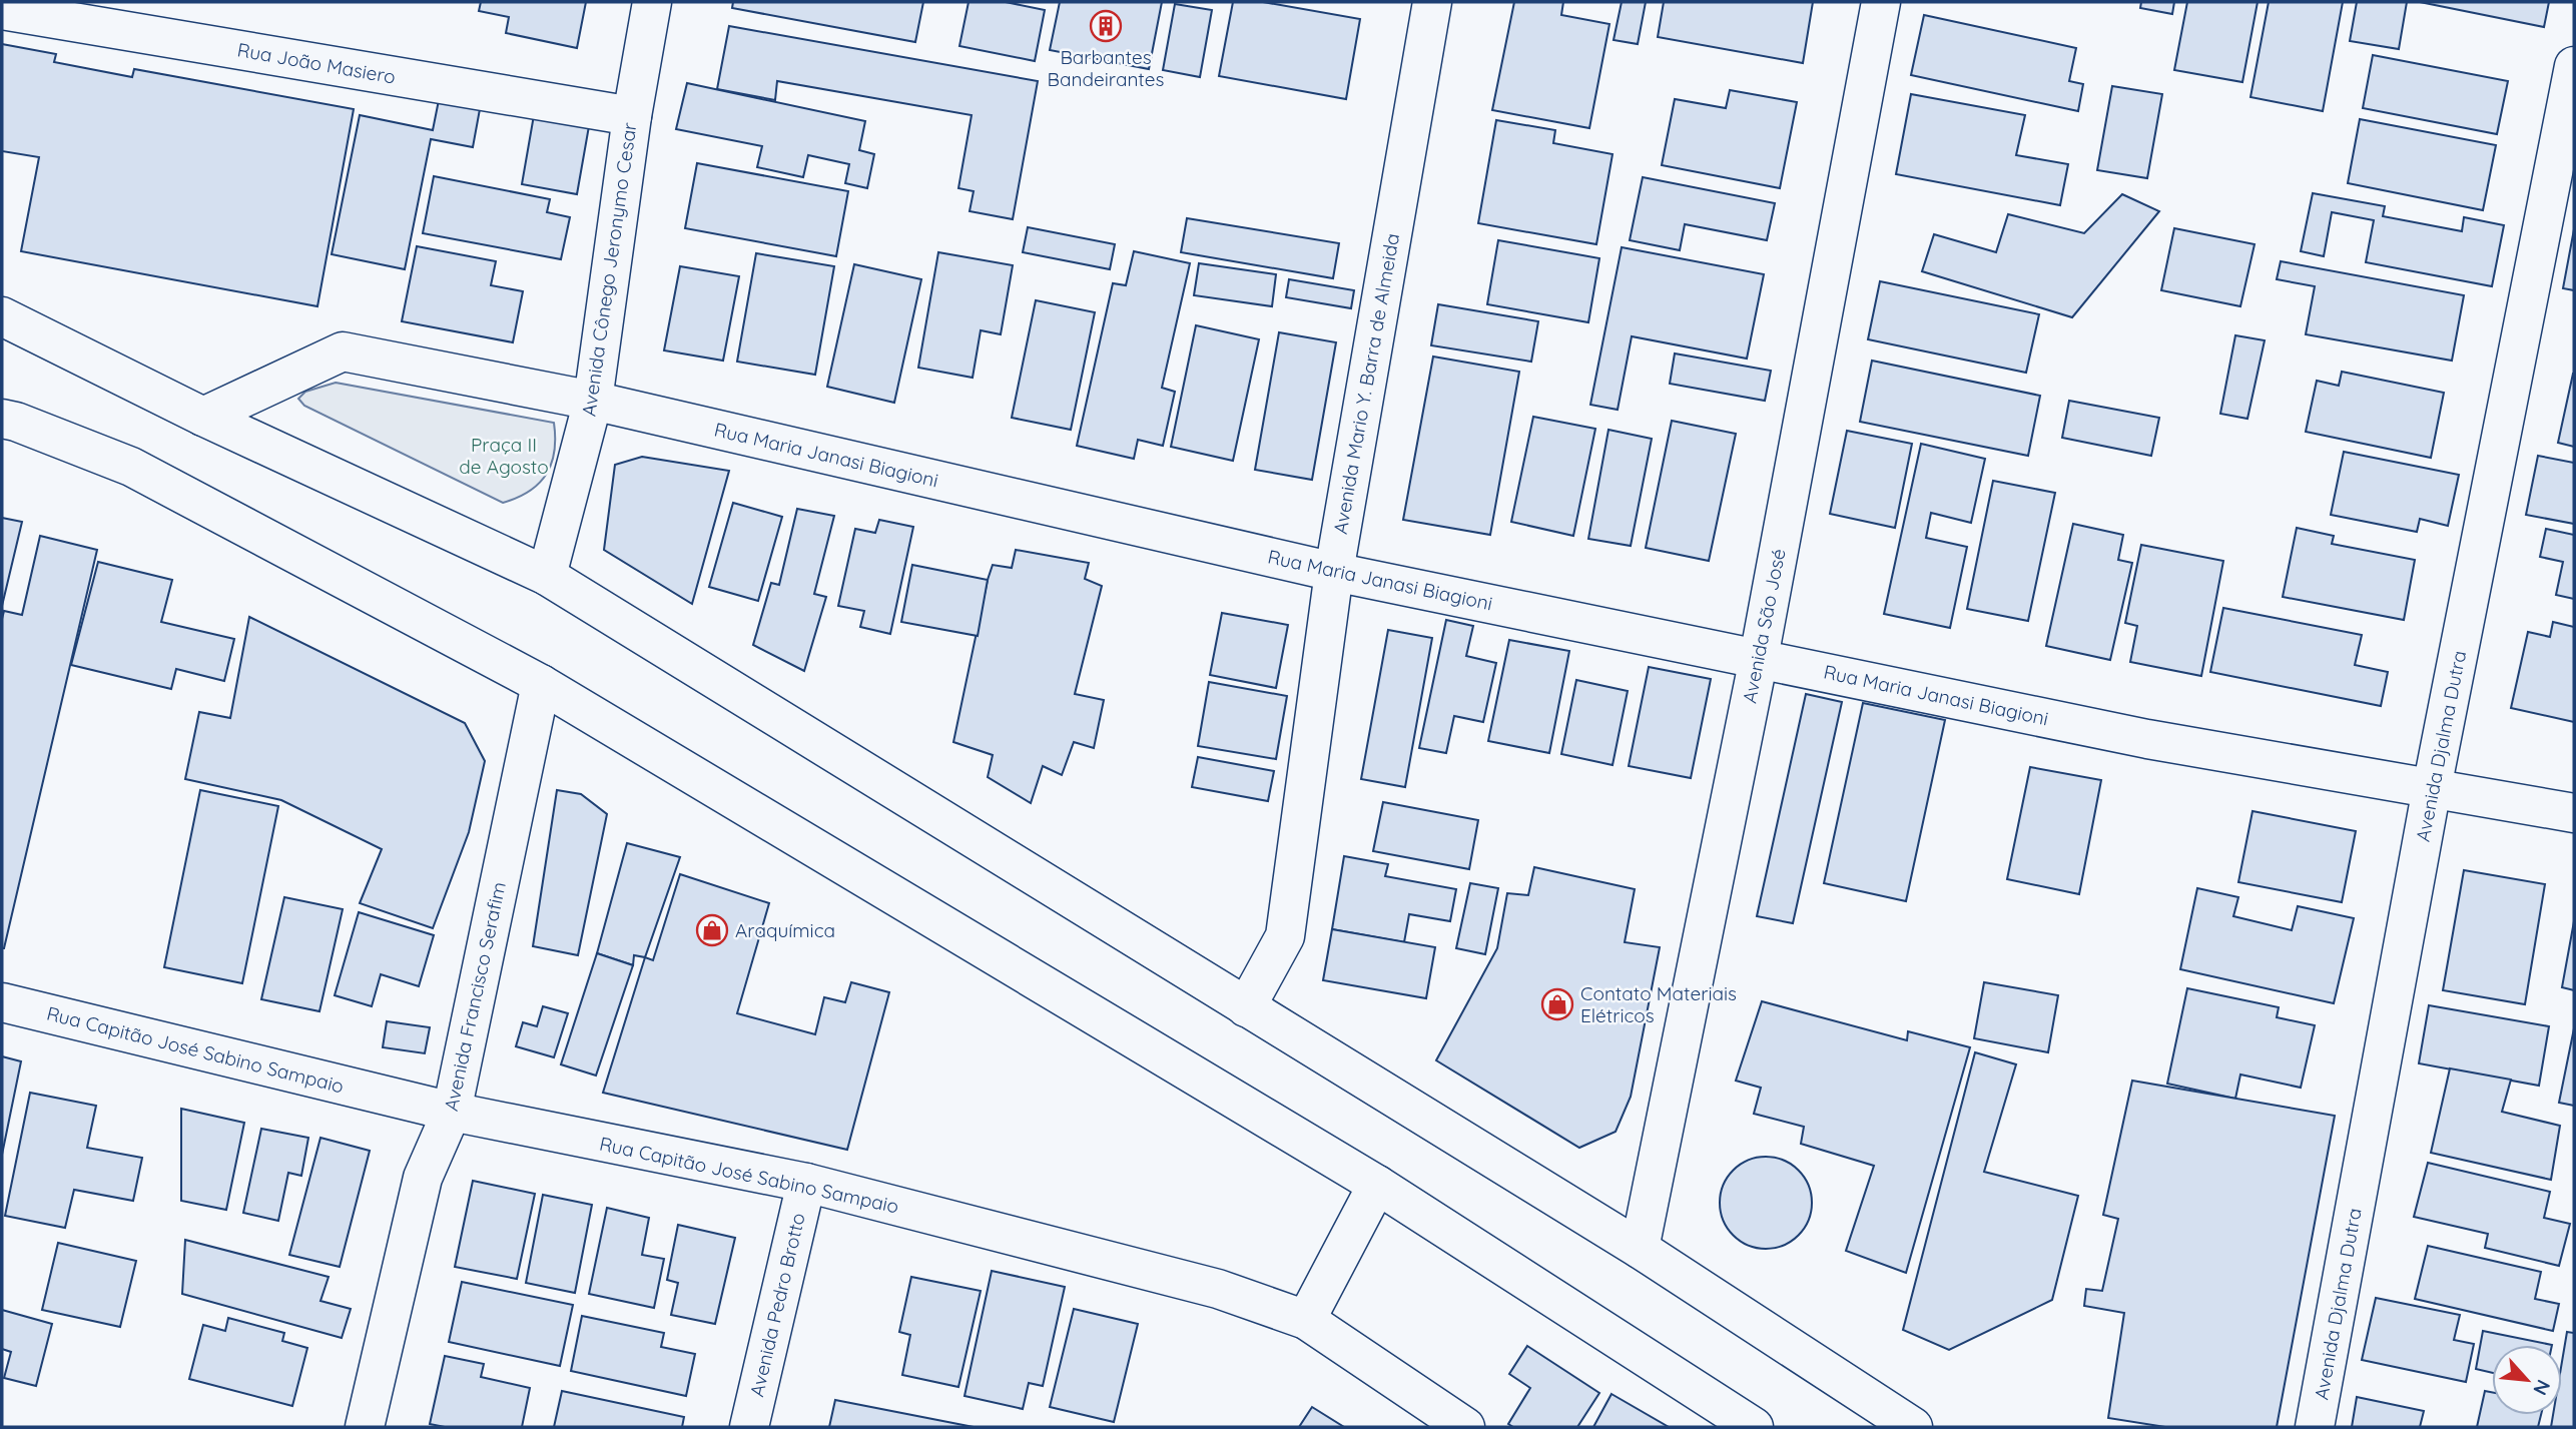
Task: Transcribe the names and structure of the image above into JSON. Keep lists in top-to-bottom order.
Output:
{
  "streets": {
    "street": [
      "Rua João Masiero",
      "Avenida Cônego Jeronymo Cesar",
      "Avenida Mario Y. Barra de Almeida",
      "Rua Maria Janasi Biagioni",
      "Avenida São José",
      "Avenida Djalma Dutra",
      "Avenida Francisco Serafim",
      "Rua Capitão José Sabino Sampaio",
      "Avenida Pedro Brotto"
    ]
  },
  "crossings": [
    ["Rua João Masiero", "Avenida Cônego Jeronymo Cesar"],
    ["Avenida Cônego Jeronymo Cesar", "Rua Maria Janasi Biagioni"],
    ["Avenida Mario Y. Barra de Almeida", "Rua Maria Janasi Biagioni"],
    ["Rua Maria Janasi Biagioni", "Avenida São José"],
    ["Rua Maria Janasi Biagioni", "Avenida Djalma Dutra"],
    ["Avenida Francisco Serafim", "Rua Capitão José Sabino Sampaio"],
    ["Rua Capitão José Sabino Sampaio", "Avenida Pedro Brotto"]
  ],
  "parks": ["Praça II de Agosto"],
  "places": {
    "building": ["Barbantes Bandeirantes"],
    "shop": ["Araquímica", "Contato Materiais Elétricos"]
  },
  "north": "bottom right"
}
